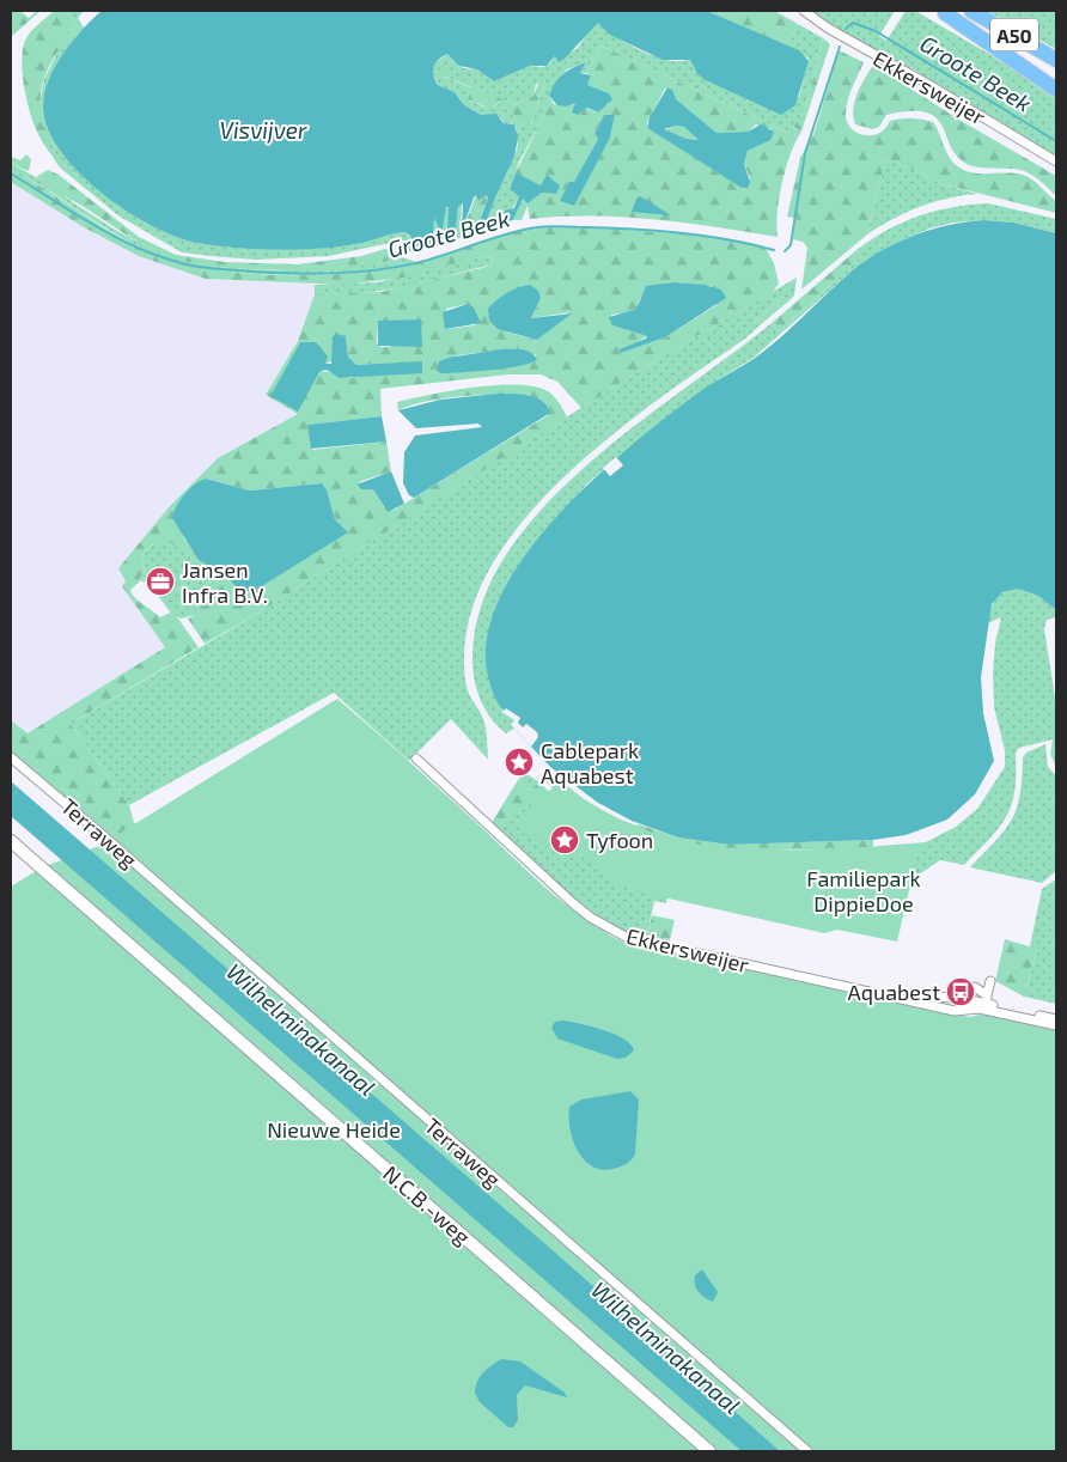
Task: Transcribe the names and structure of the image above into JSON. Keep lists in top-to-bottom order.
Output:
{
  "streets": {
    "highway": ["A50"],
    "street": ["Ekkersweijer", "Terraweg", "N.C.B.-weg"]
  },
  "water": ["Groote Beek", "Visvijver", "Wilhelminakanaal"],
  "parks": ["Familiepark DippieDoe", "Nieuwe Heide"],
  "places": {
    "office": ["Jansen Infra B.V."],
    "place": ["Cablepark Aquabest", "Tyfoon"],
    "bus stop": ["Aquabest"]
  }
}
